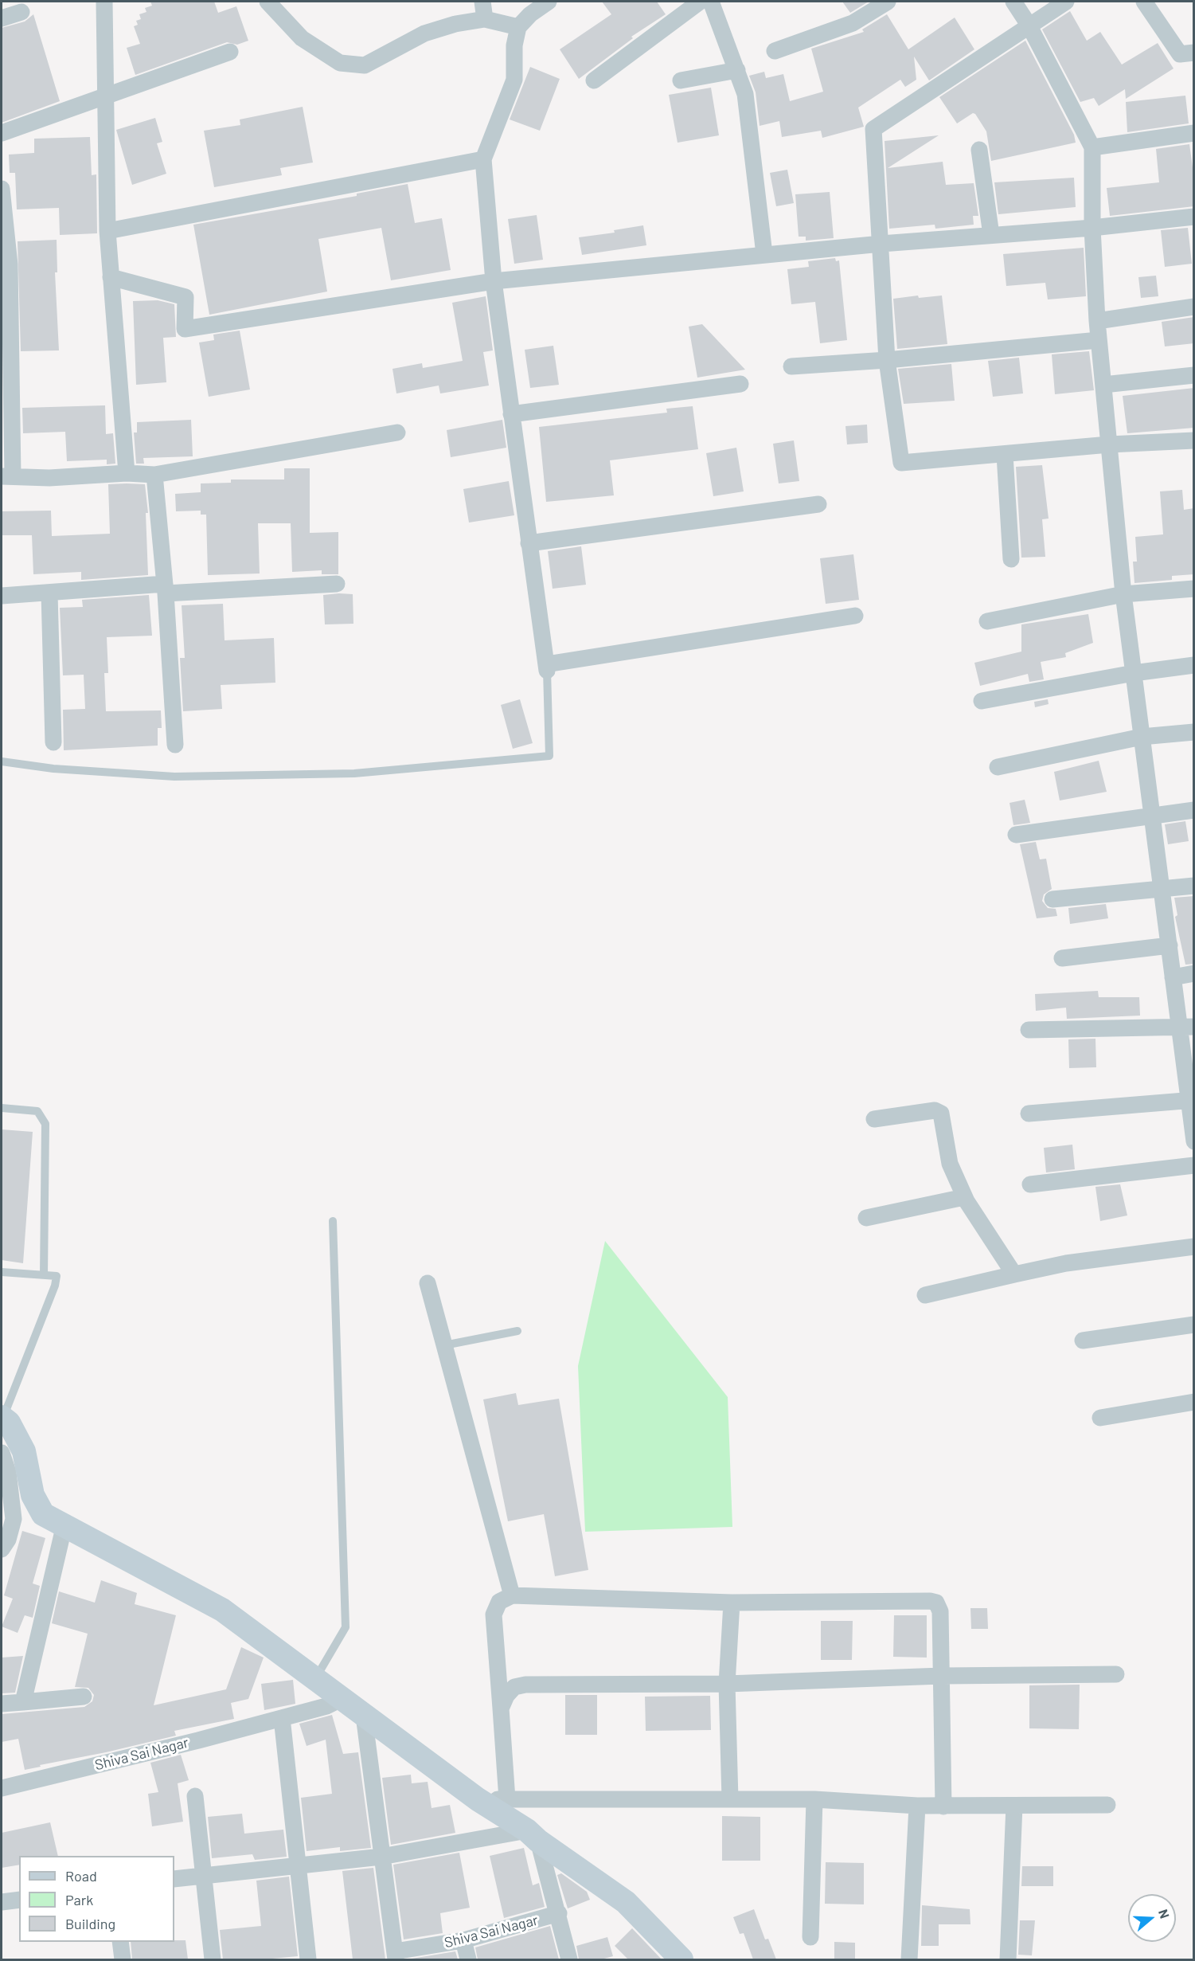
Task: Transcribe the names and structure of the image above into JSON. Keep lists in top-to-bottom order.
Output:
{
  "streets": {
    "street": ["Shiva Sai Nagar"]
  },
  "legend": ["Road", "Park", "Building"],
  "north": "right"
}
